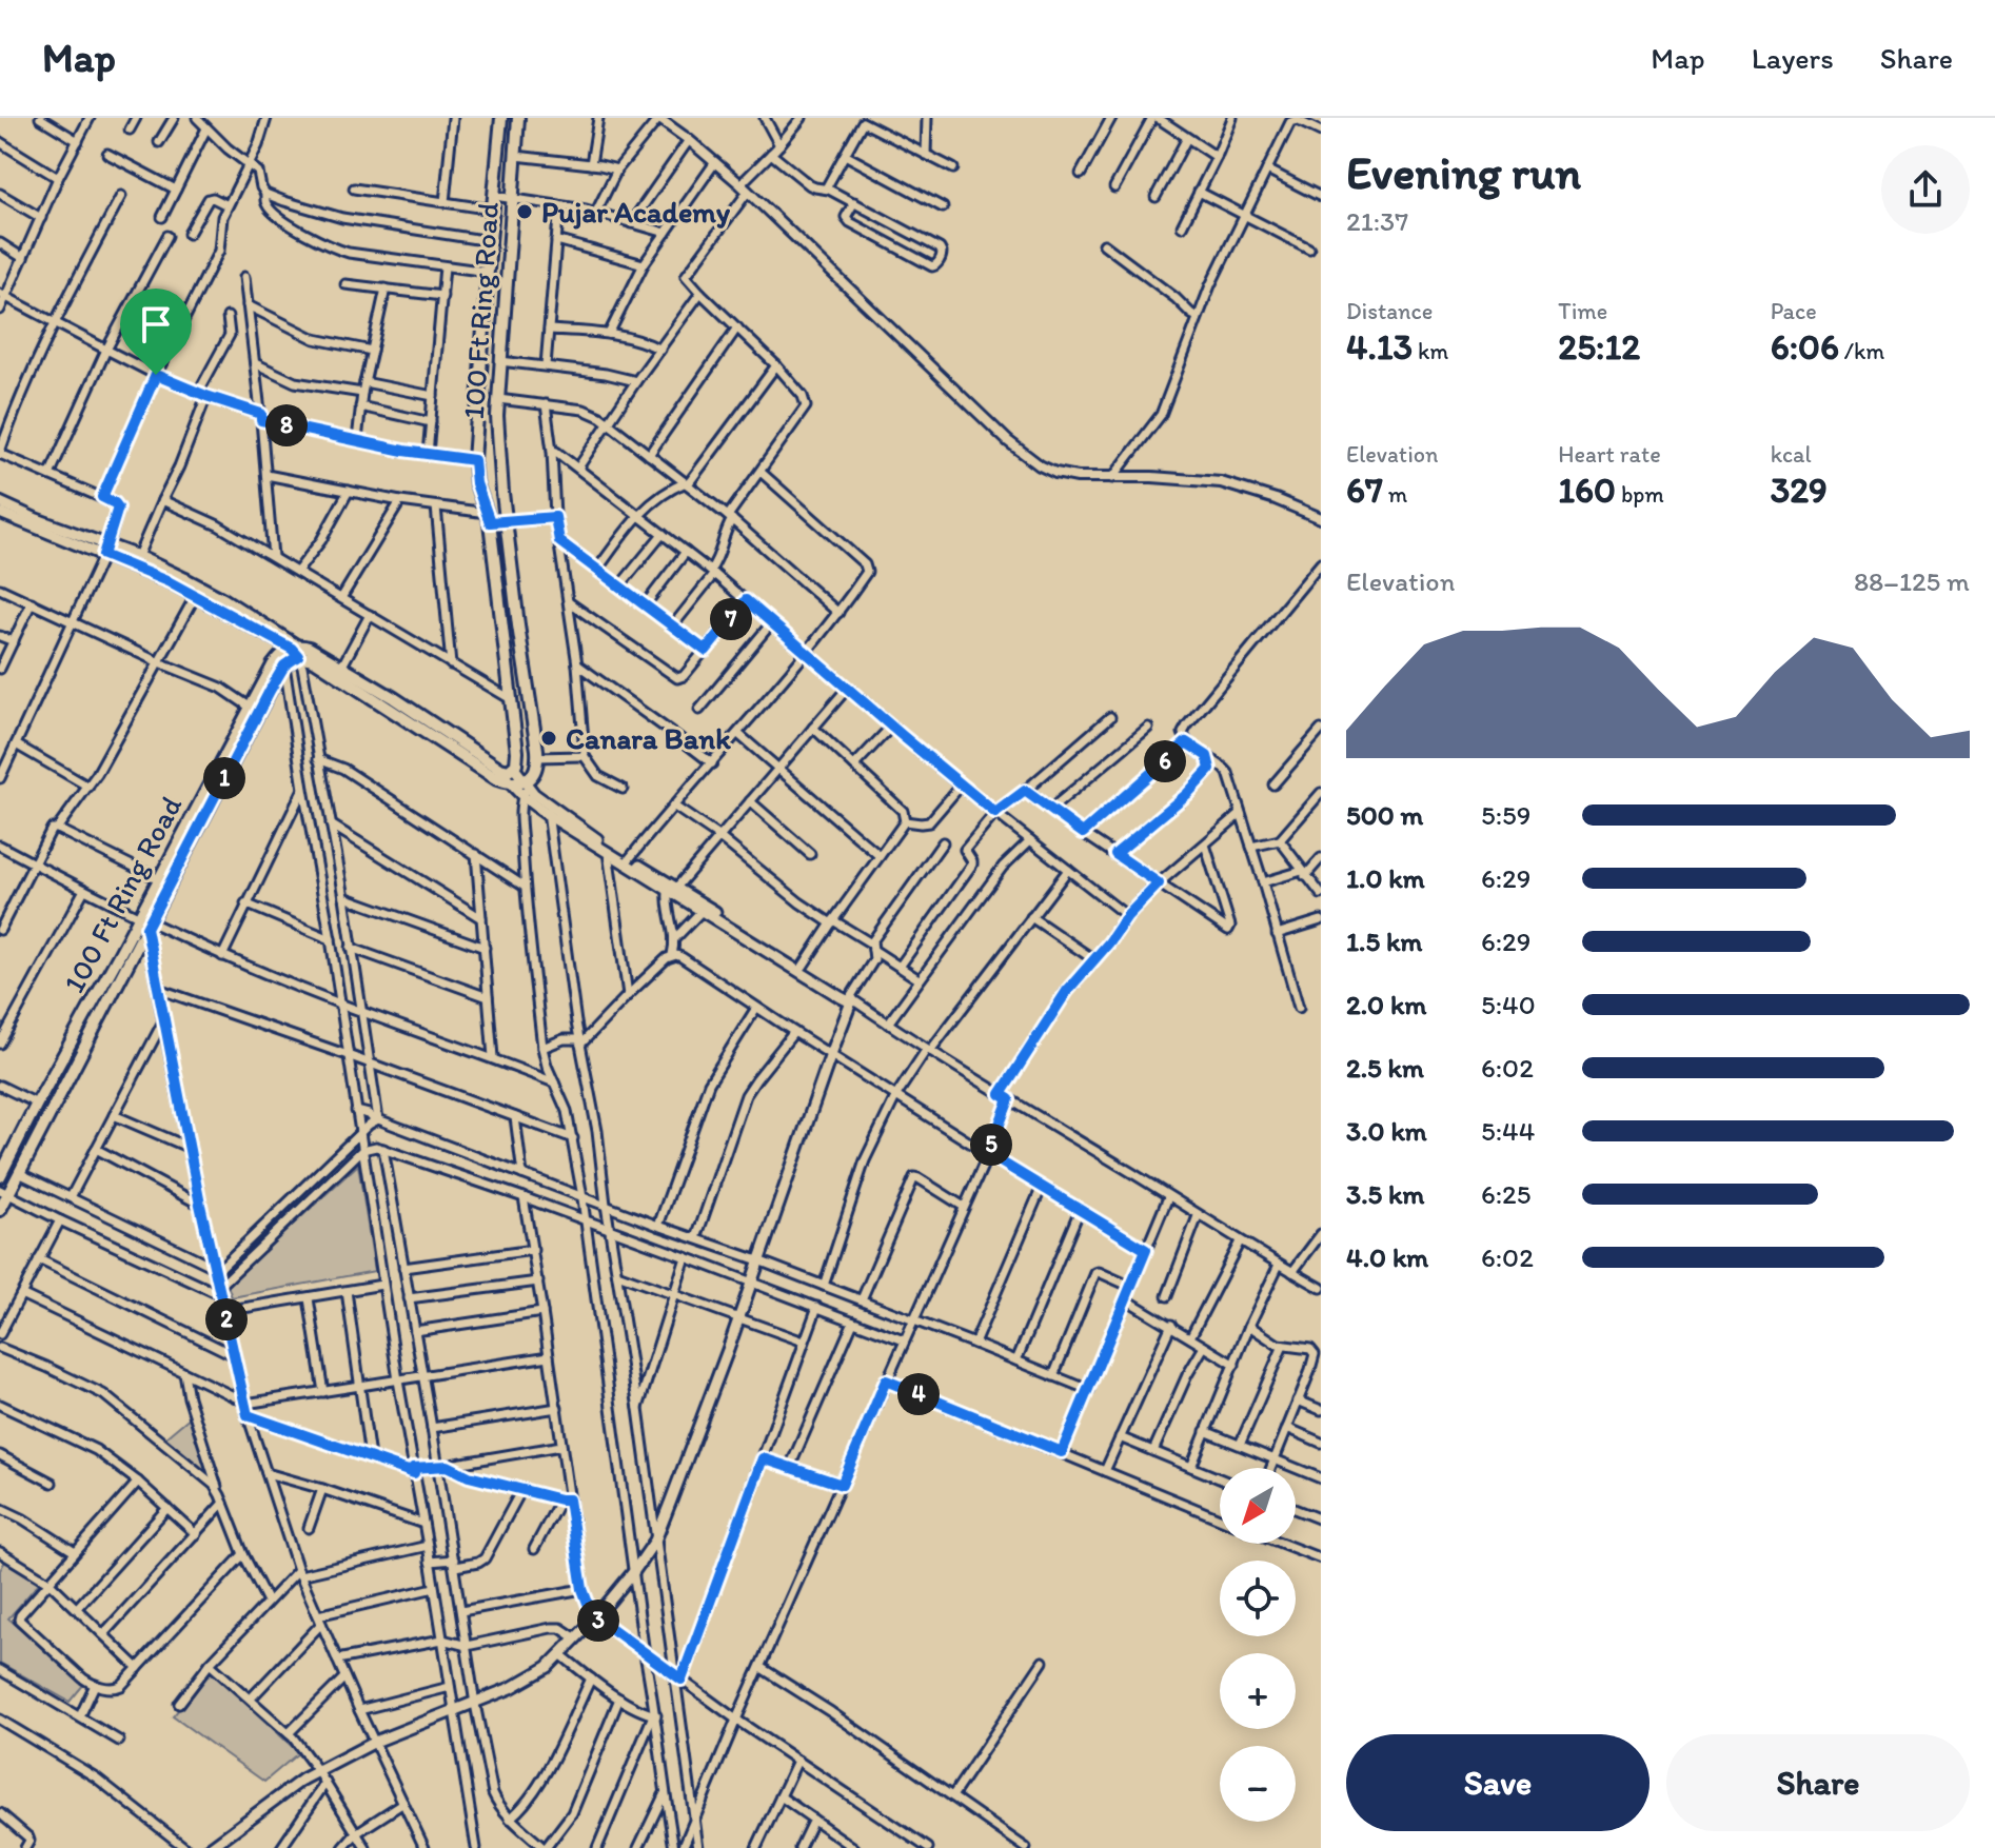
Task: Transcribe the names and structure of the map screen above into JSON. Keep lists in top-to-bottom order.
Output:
{
  "streets": {
    "main road": ["100 Ft Ring Road"]
  },
  "places": ["Pujar Academy", "Canara Bank"],
  "north": "bottom left",
  "page": {
    "header": "Map",
    "nav": ["Map", "Layers", "Share"],
    "heading": ["Evening run", "21:37"],
    "stats": [
      ["Distance", "4.13 km"],
      ["Time", "25:12"],
      ["Pace", "6:06 /km"],
      ["Elevation", "67 m"],
      ["Heart rate", "160 bpm"],
      ["kcal", "329"]
    ],
    "pins": [
      "8",
      "7",
      "6",
      "1",
      "5",
      "2",
      "4",
      "3"
    ],
    "chart": ["Elevation", "88–125 m"],
    "list": [
      {
        "name": "500 m",
        "note": "5:59"
      },
      {
        "name": "1.0 km",
        "note": "6:29"
      },
      {
        "name": "1.5 km",
        "note": "6:29"
      },
      {
        "name": "2.0 km",
        "note": "5:40"
      },
      {
        "name": "2.5 km",
        "note": "6:02"
      },
      {
        "name": "3.0 km",
        "note": "5:44"
      },
      {
        "name": "3.5 km",
        "note": "6:25"
      },
      {
        "name": "4.0 km",
        "note": "6:02"
      }
    ],
    "map_buttons": ["+", "−"],
    "buttons": ["Save", "Share"]
  }
}
